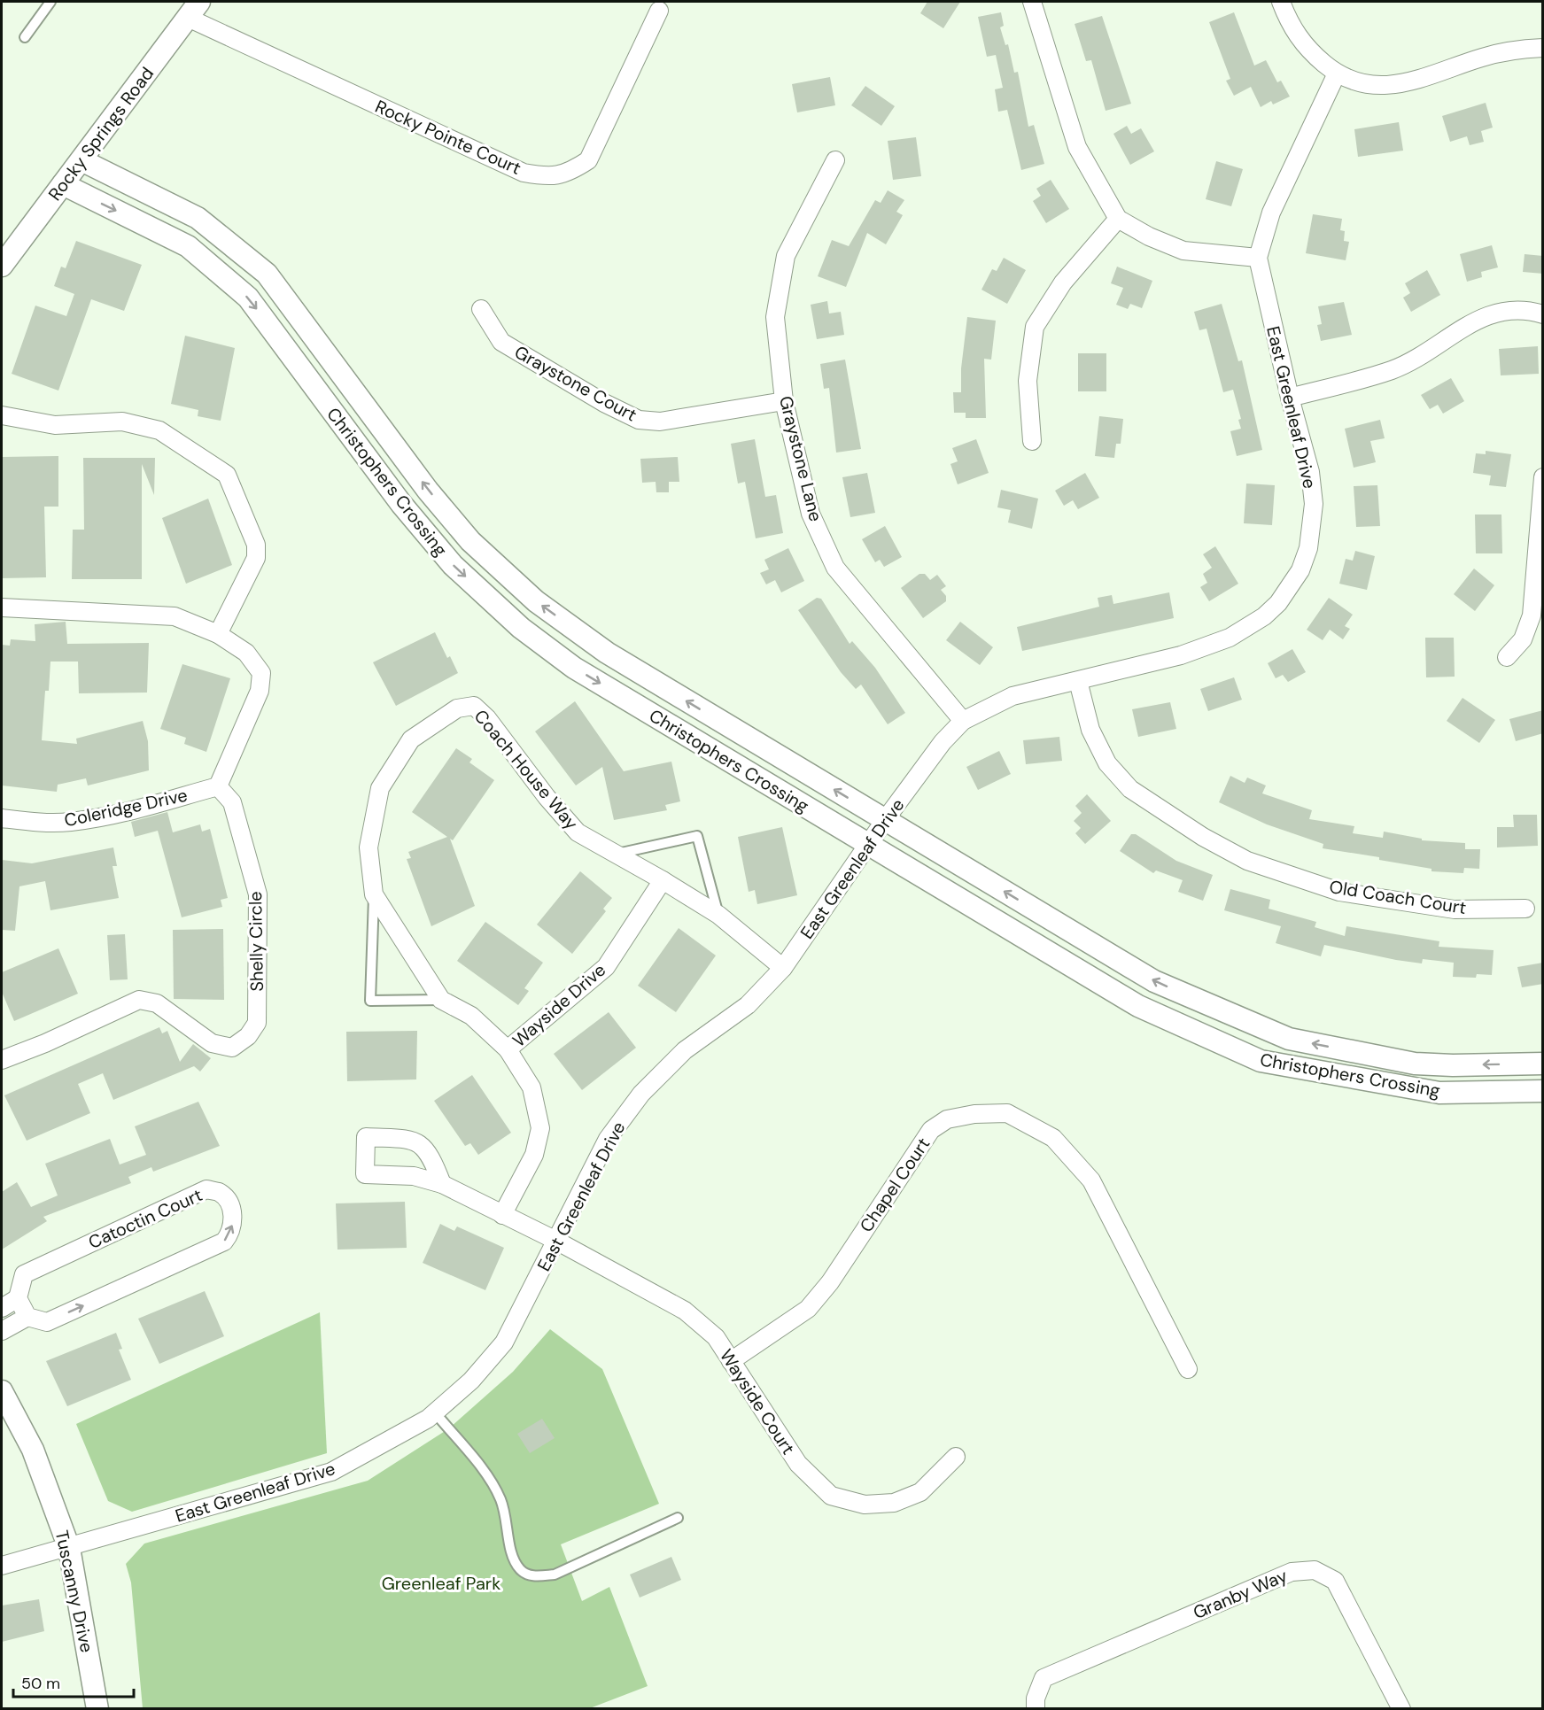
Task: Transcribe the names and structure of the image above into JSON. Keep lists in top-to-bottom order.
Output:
{
  "streets": {
    "street": [
      "Rocky Springs Road",
      "Rocky Pointe Court",
      "Graystone Court",
      "East Greenleaf Drive",
      "Graystone Lane",
      "Christophers Crossing",
      "Coach House Way",
      "Coleridge Drive",
      "Old Coach Court",
      "Shelly Circle",
      "Wayside Drive",
      "Chapel Court",
      "Catoctin Court",
      "Wayside Court",
      "Tuscanny Drive",
      "Granby Way"
    ]
  },
  "crossings": [
    ["Rocky Springs Road", "Rocky Pointe Court"],
    ["Rocky Springs Road", "Christophers Crossing"],
    ["Graystone Court", "Graystone Lane"],
    ["East Greenleaf Drive", "Graystone Lane"],
    ["East Greenleaf Drive", "Christophers Crossing"],
    ["East Greenleaf Drive", "Coach House Way"],
    ["East Greenleaf Drive", "Old Coach Court"],
    ["East Greenleaf Drive", "Wayside Court"],
    ["East Greenleaf Drive", "Tuscanny Drive"],
    ["Coach House Way", "Wayside Drive"],
    ["Coach House Way", "Wayside Court"],
    ["Coleridge Drive", "Shelly Circle"],
    ["Chapel Court", "Wayside Court"]
  ],
  "parks": ["Greenleaf Park"],
  "scale_bar": "50 m"
}
